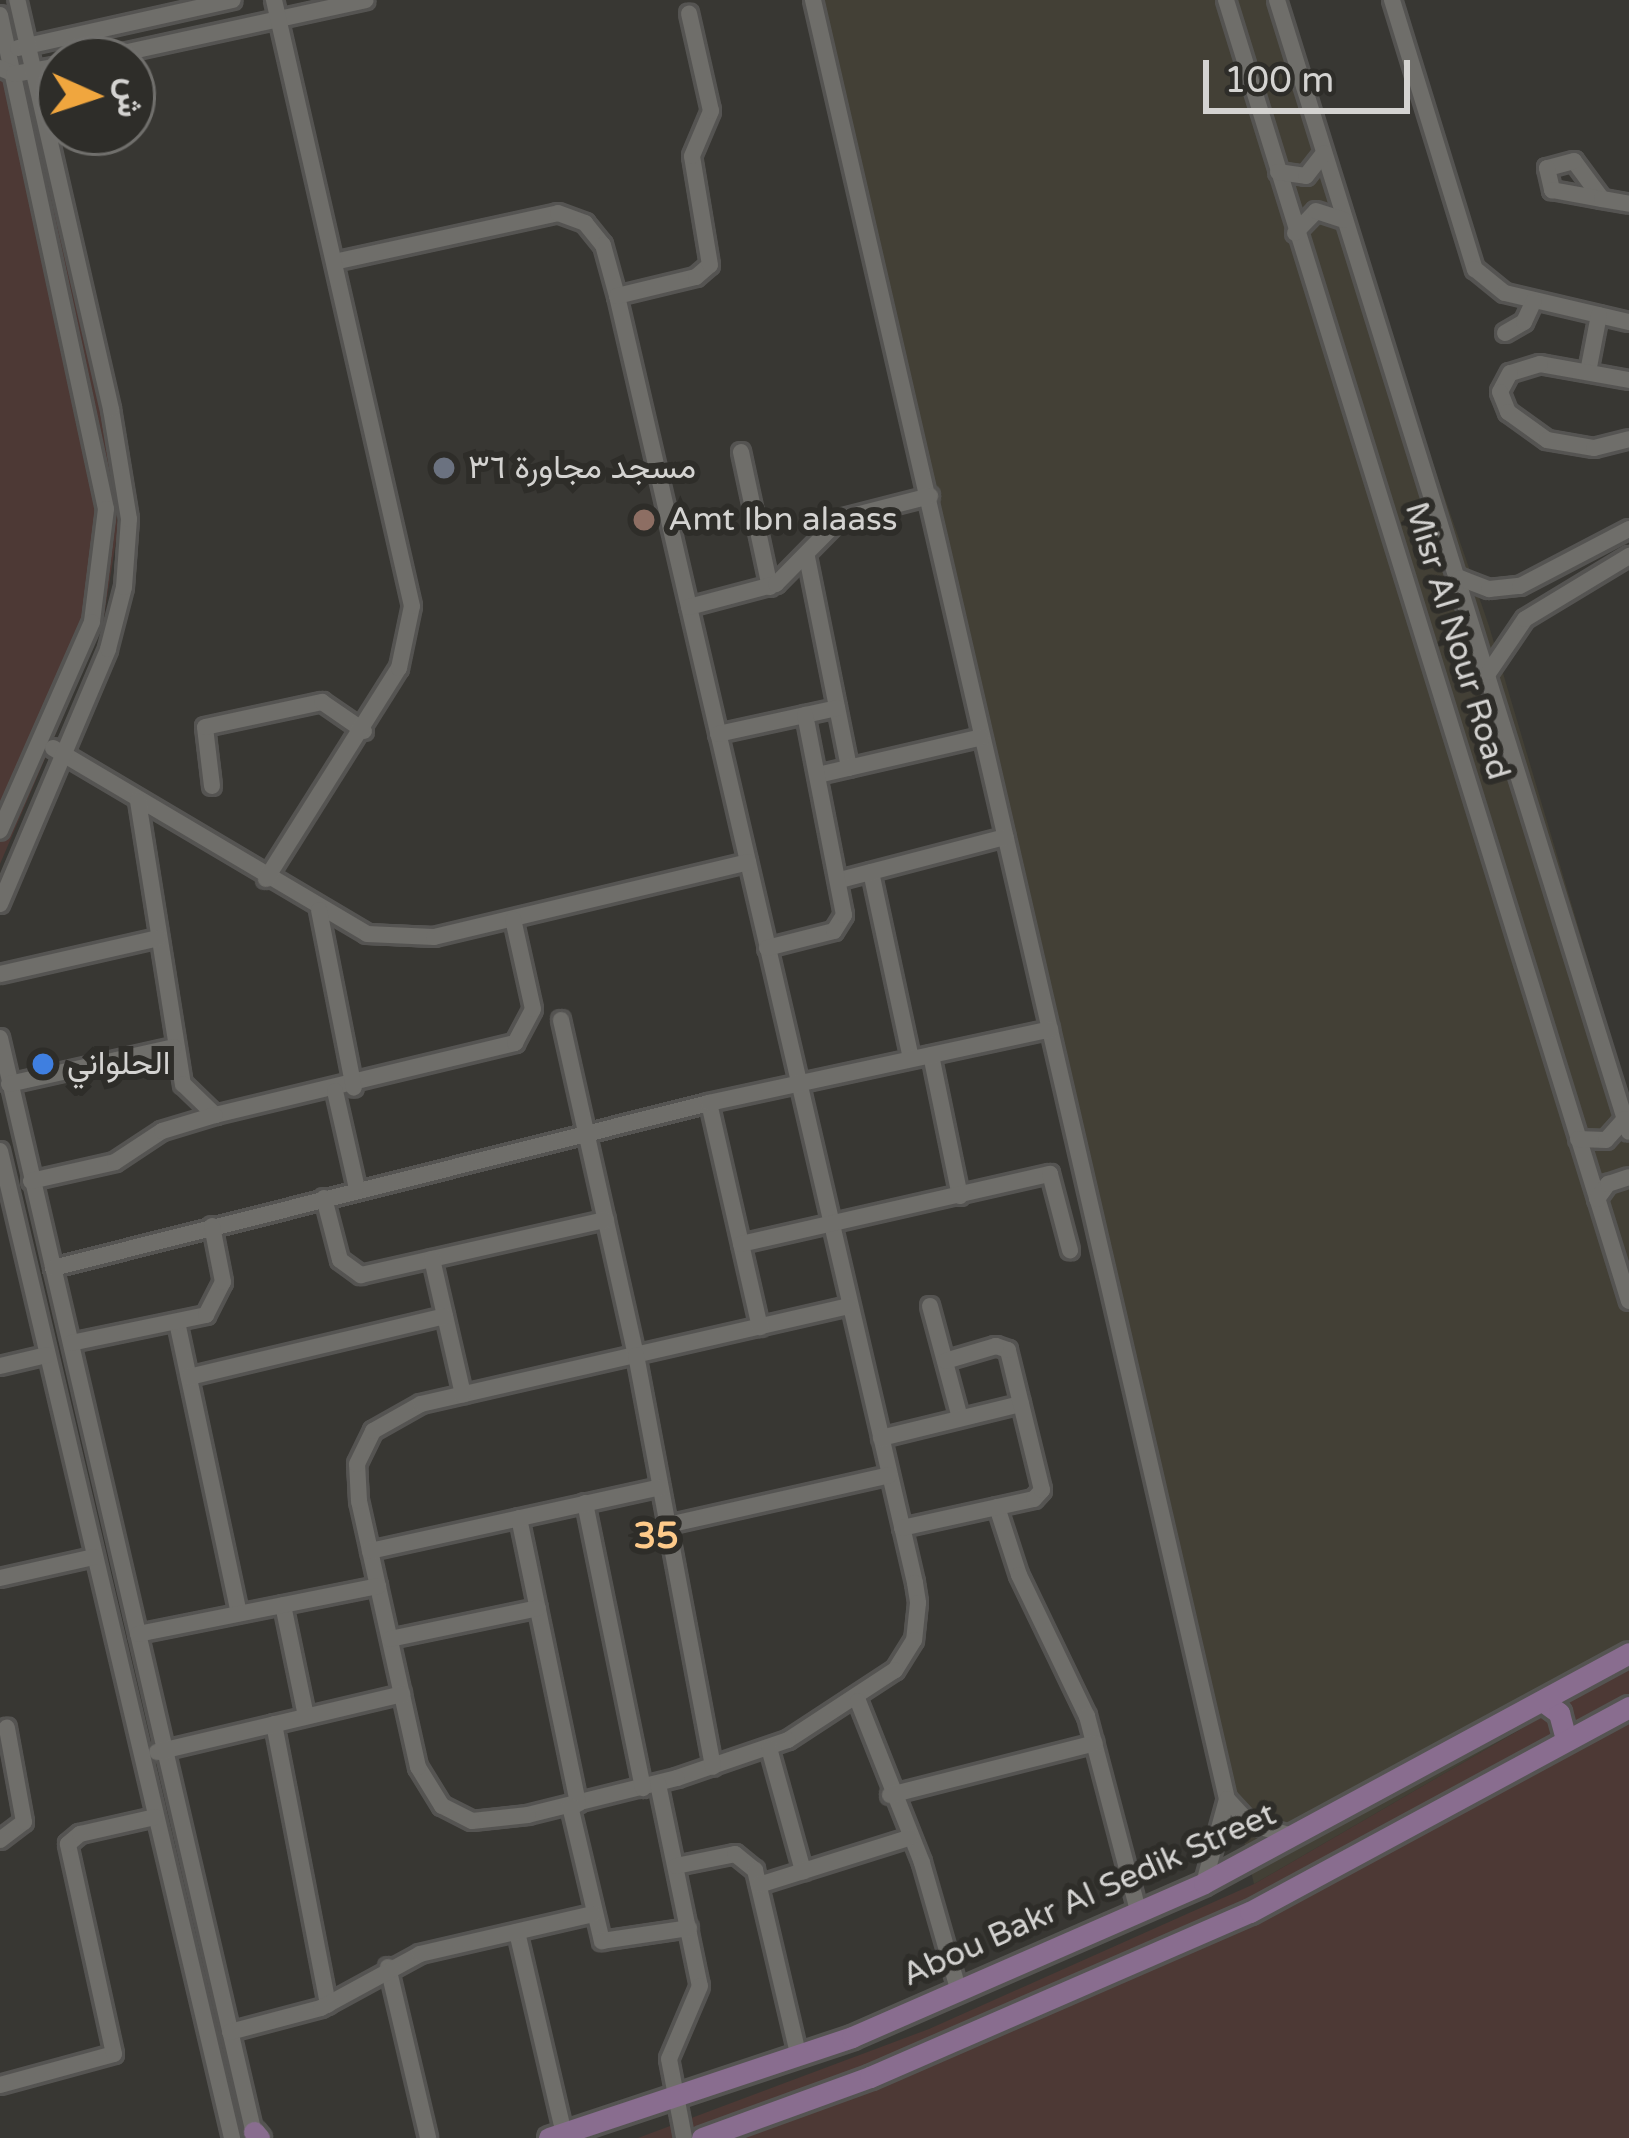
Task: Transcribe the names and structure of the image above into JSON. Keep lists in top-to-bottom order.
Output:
{
  "streets": {
    "main road": ["Abou Bakr Al Sedik Street"],
    "street": ["Misr Al Nour Road"]
  },
  "districts": ["35"],
  "places": ["مسجد مجاورة ٣٦", "Amt Ibn alaass", "الحلواني"],
  "scale_bar": "100 m",
  "north": "right"
}
